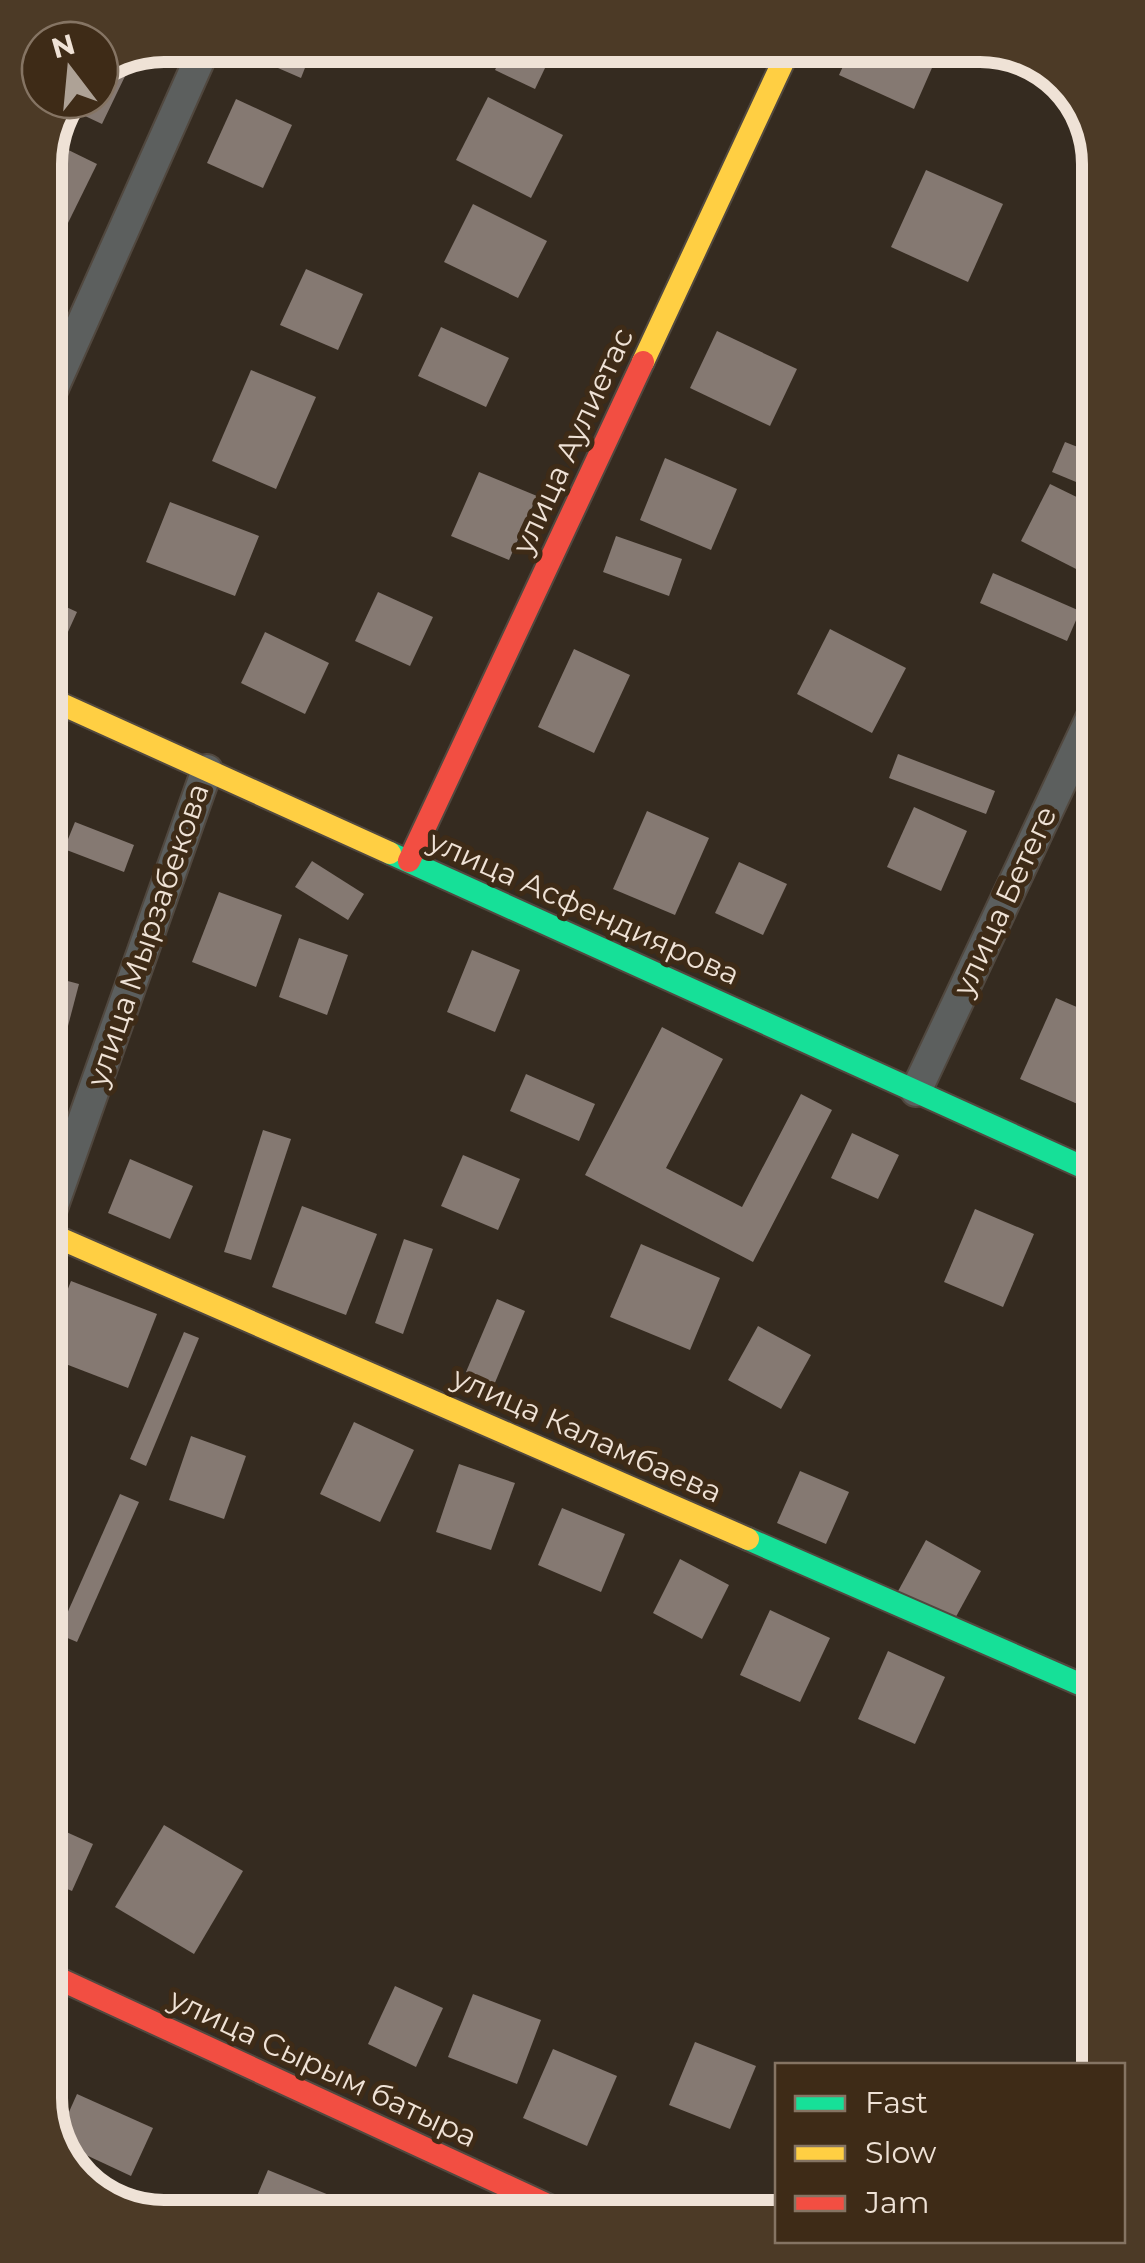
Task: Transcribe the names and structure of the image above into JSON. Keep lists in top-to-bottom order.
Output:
{
  "streets": {
    "street": [
      "улица Аулиетас",
      "улица Бетеге",
      "улица Асфендиярова",
      "улица Мырзабекова",
      "улица Каламбаева",
      "улица Сырым батыра"
    ]
  },
  "crossings": [
    ["улица Аулиетас", "улица Асфендиярова"],
    ["улица Бетеге", "улица Асфендиярова"],
    ["улица Асфендиярова", "улица Мырзабекова"]
  ],
  "legend": ["Fast", "Slow", "Jam"],
  "north": "top"
}
